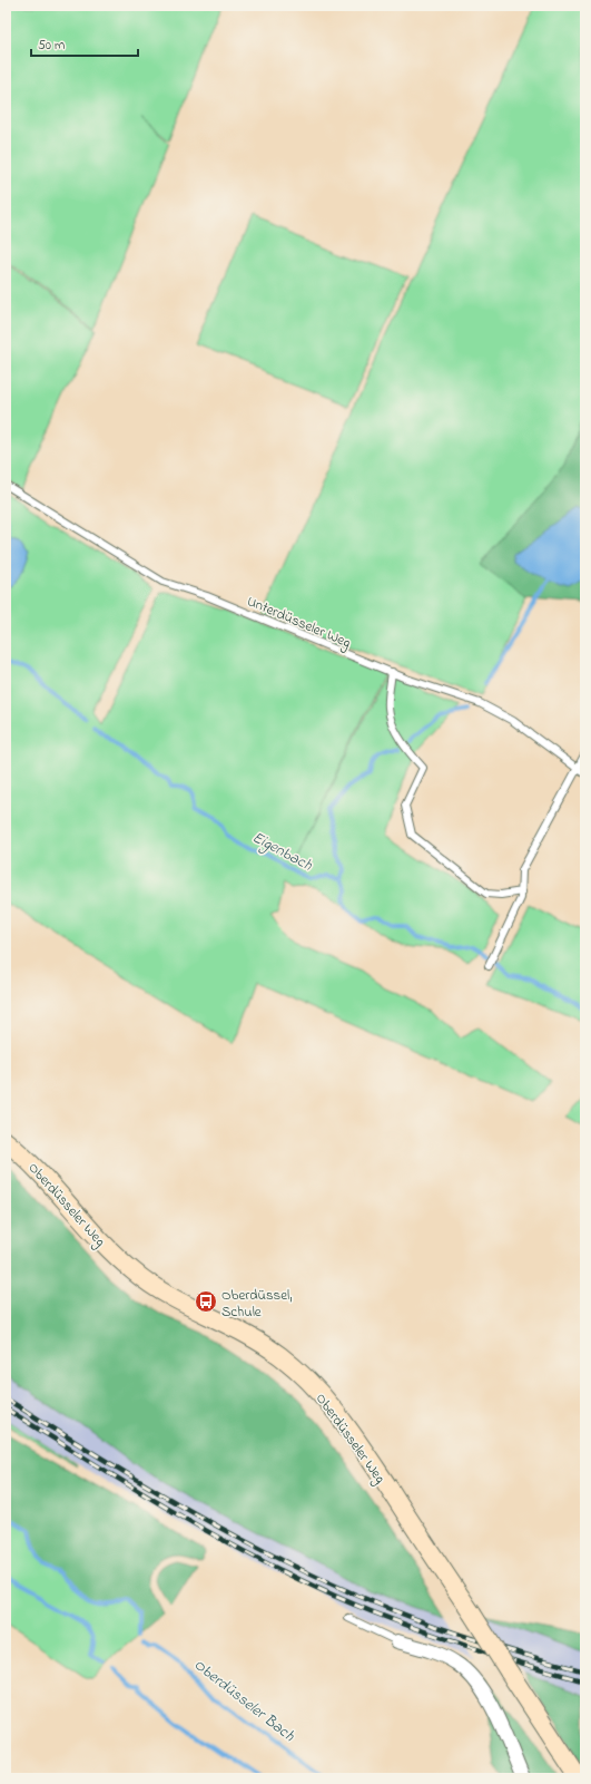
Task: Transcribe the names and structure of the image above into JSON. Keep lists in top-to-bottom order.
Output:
{
  "streets": {
    "street": ["Oberdüsseler Weg"],
    "lane": ["Unterdüsseler Weg"]
  },
  "water": ["Eigenbach", "Oberdüsseler Bach"],
  "places": {
    "bus stop": ["Oberdüssel, Schule"]
  },
  "scale_bar": "50 m"
}
